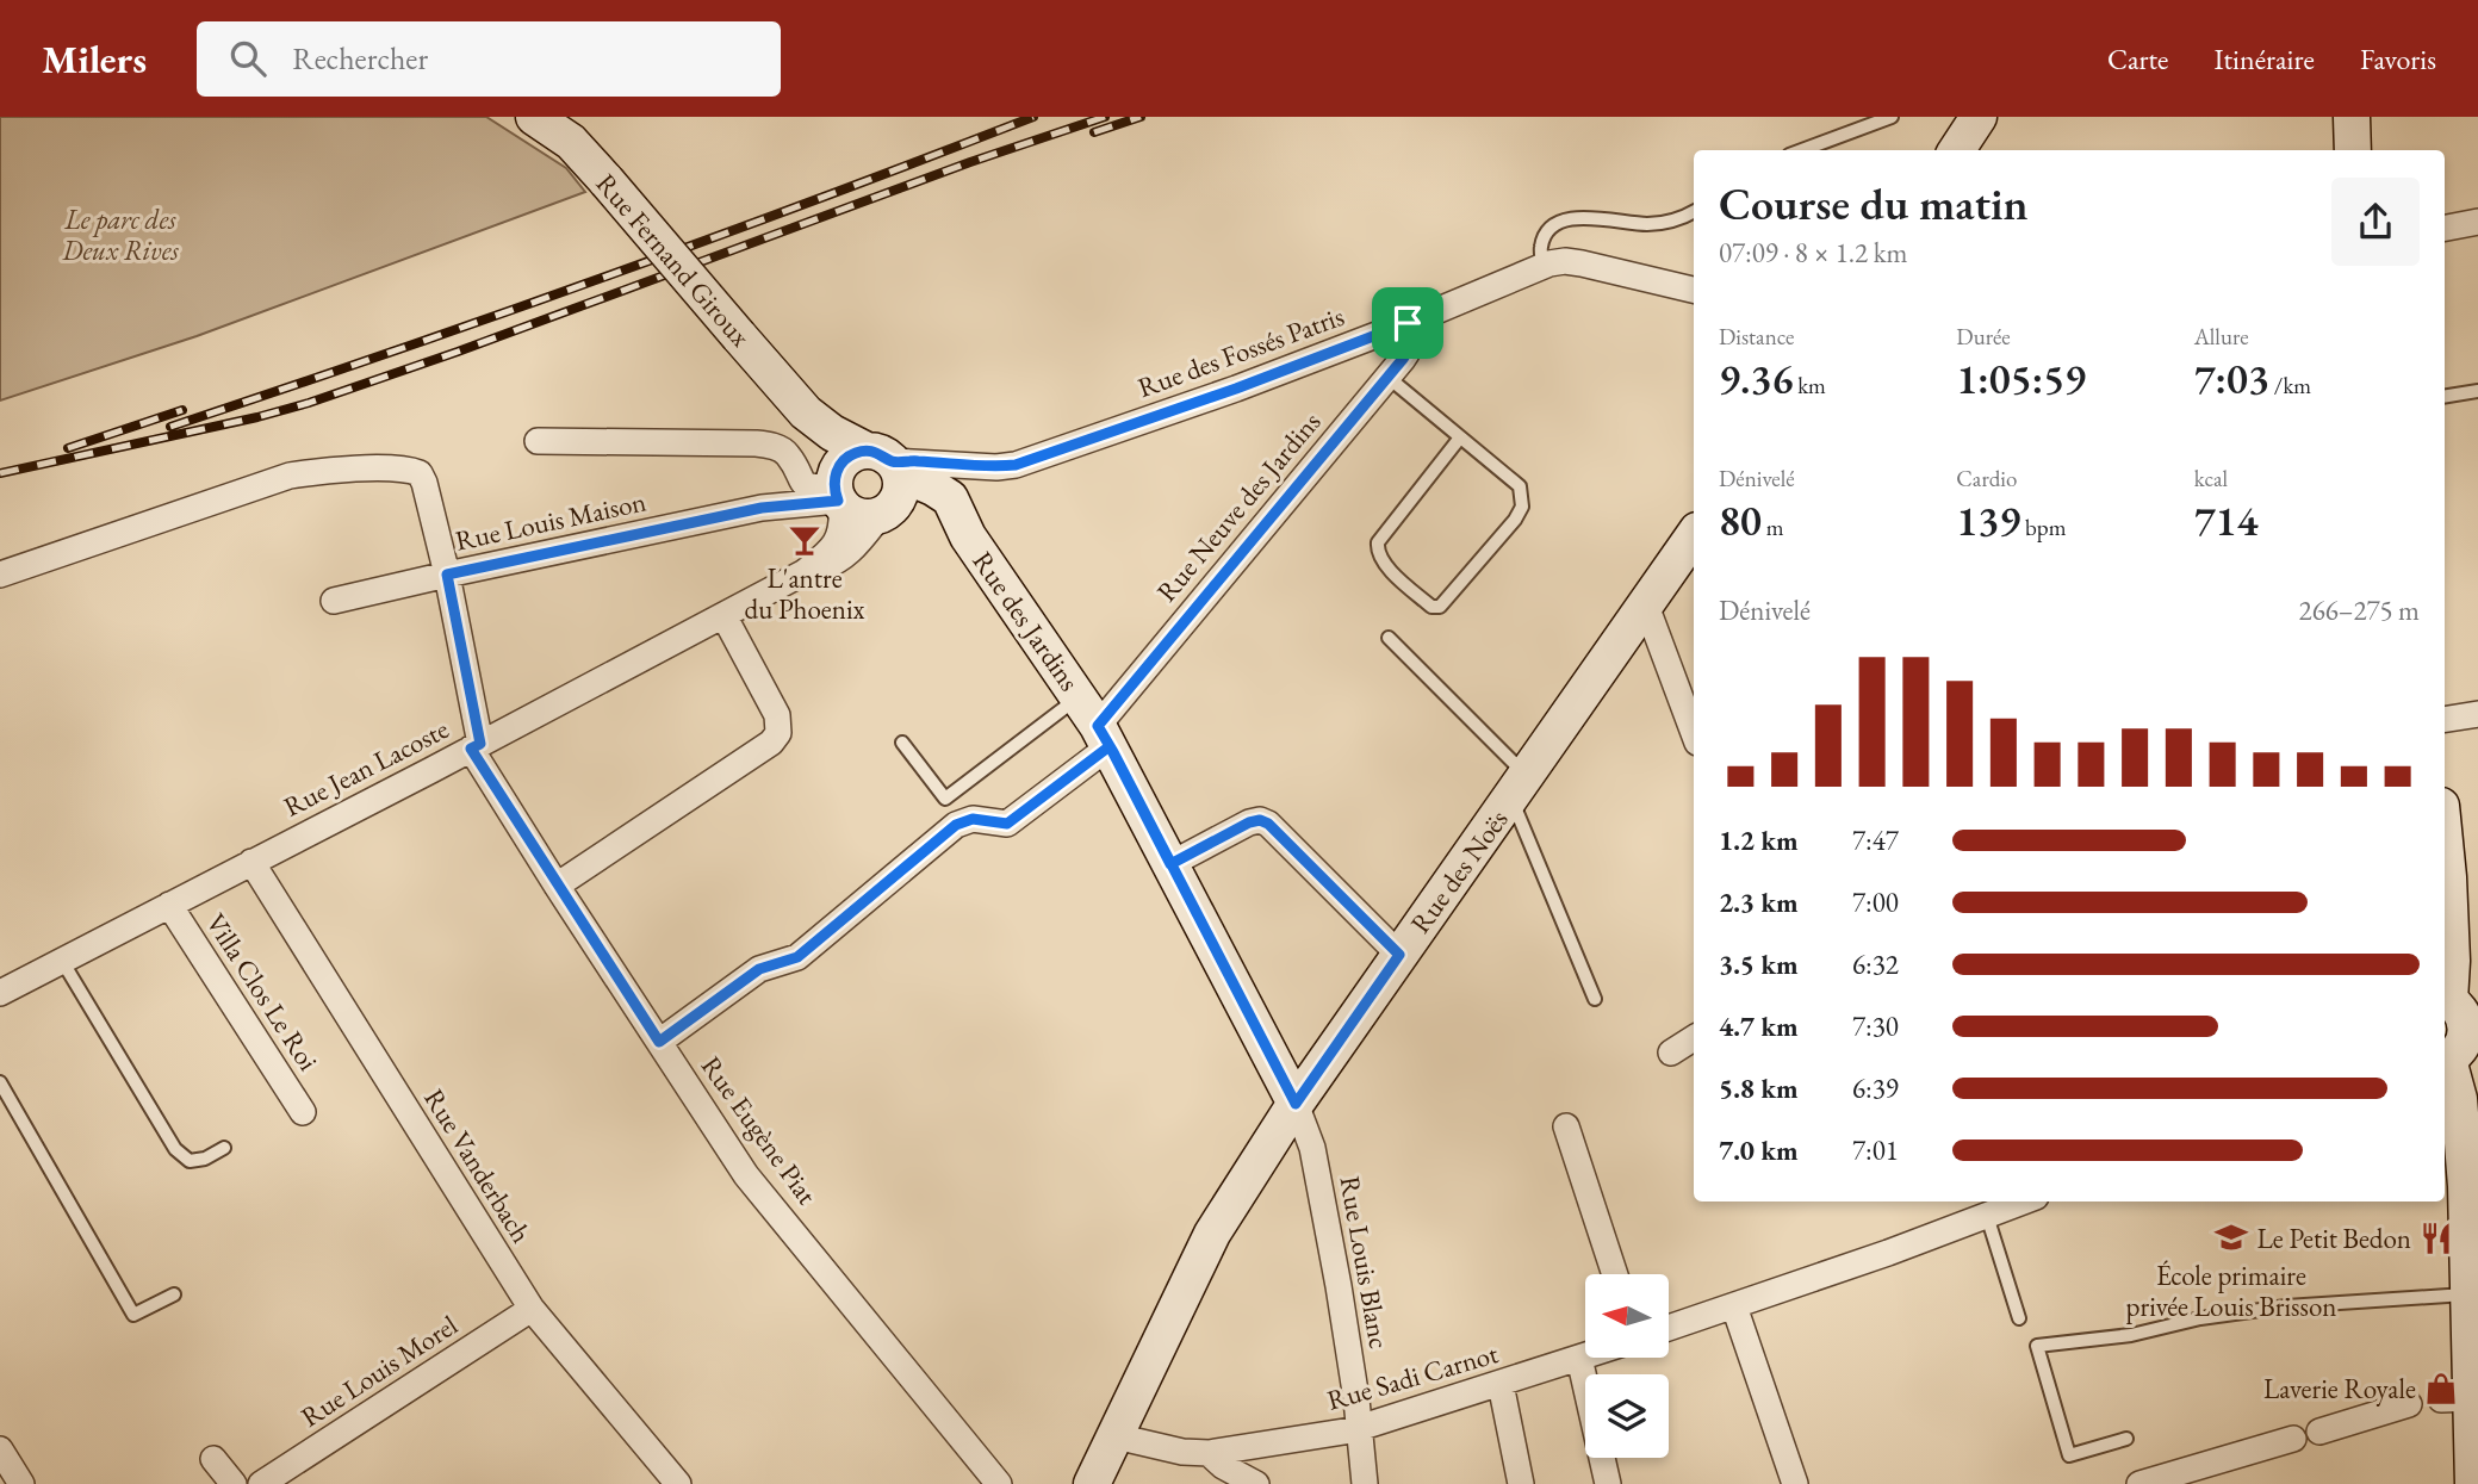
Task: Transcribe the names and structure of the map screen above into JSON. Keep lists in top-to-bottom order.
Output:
{
  "streets": {
    "street": [
      "Rue Fernand Giroux",
      "Rue des Fossés Patris",
      "Rue Neuve des Jardins",
      "Rue Louis Maison",
      "Rue des Jardins",
      "Rue Jean Lacoste",
      "Rue des Noës",
      "Villa Clos Le Roi",
      "Rue Eugène Piat",
      "Rue Vanderbach",
      "Rue Louis Blanc",
      "Rue Louis Morel",
      "Rue Sadi Carnot"
    ]
  },
  "crossings": [
    ["Rue Fernand Giroux", "Rue des Fossés Patris"],
    ["Rue Fernand Giroux", "Rue Louis Maison"],
    ["Rue Fernand Giroux", "Rue des Jardins"],
    ["Rue Fernand Giroux", "Rue Jean Lacoste"],
    ["Rue des Fossés Patris", "Rue Neuve des Jardins"],
    ["Rue des Fossés Patris", "Rue Louis Maison"],
    ["Rue des Fossés Patris", "Rue des Jardins"],
    ["Rue des Fossés Patris", "Rue Jean Lacoste"],
    ["Rue Neuve des Jardins", "Rue des Jardins"],
    ["Rue Neuve des Jardins", "Rue Eugène Piat"],
    ["Rue Louis Maison", "Rue des Jardins"],
    ["Rue Louis Maison", "Rue Jean Lacoste"],
    ["Rue Louis Maison", "Rue Eugène Piat"],
    ["Rue des Jardins", "Rue Jean Lacoste"],
    ["Rue des Jardins", "Rue des Noës"],
    ["Rue des Jardins", "Rue Louis Blanc"],
    ["Rue Jean Lacoste", "Villa Clos Le Roi"],
    ["Rue Jean Lacoste", "Rue Eugène Piat"],
    ["Rue Jean Lacoste", "Rue Vanderbach"],
    ["Rue des Noës", "Rue Louis Blanc"],
    ["Rue des Noës", "Rue Sadi Carnot"],
    ["Rue Vanderbach", "Rue Louis Morel"],
    ["Rue Louis Blanc", "Rue Sadi Carnot"]
  ],
  "parks": ["Le parc des Deux Rives"],
  "places": {
    "bar": ["L'antre du Phoenix"],
    "school or university": ["École primaire privée Louis Brisson"],
    "restaurant": ["Le Petit Bedon"],
    "shop": ["Laverie Royale"]
  },
  "north": "left",
  "page": {
    "header": "Milers",
    "search": "Rechercher",
    "nav": ["Carte", "Itinéraire", "Favoris"],
    "heading": ["Course du matin", "07:09 · 8 × 1.2 km"],
    "stats": [
      ["Distance", "9.36 km"],
      ["Durée", "1:05:59"],
      ["Allure", "7:03 /km"],
      ["Dénivelé", "80 m"],
      ["Cardio", "139 bpm"],
      ["kcal", "714"]
    ],
    "chart": ["Dénivelé", "266–275 m"],
    "list": [
      {
        "name": "1.2 km",
        "note": "7:47"
      },
      {
        "name": "2.3 km",
        "note": "7:00"
      },
      {
        "name": "3.5 km",
        "note": "6:32"
      },
      {
        "name": "4.7 km",
        "note": "7:30"
      },
      {
        "name": "5.8 km",
        "note": "6:39"
      },
      {
        "name": "7.0 km",
        "note": "7:01"
      }
    ]
  }
}
